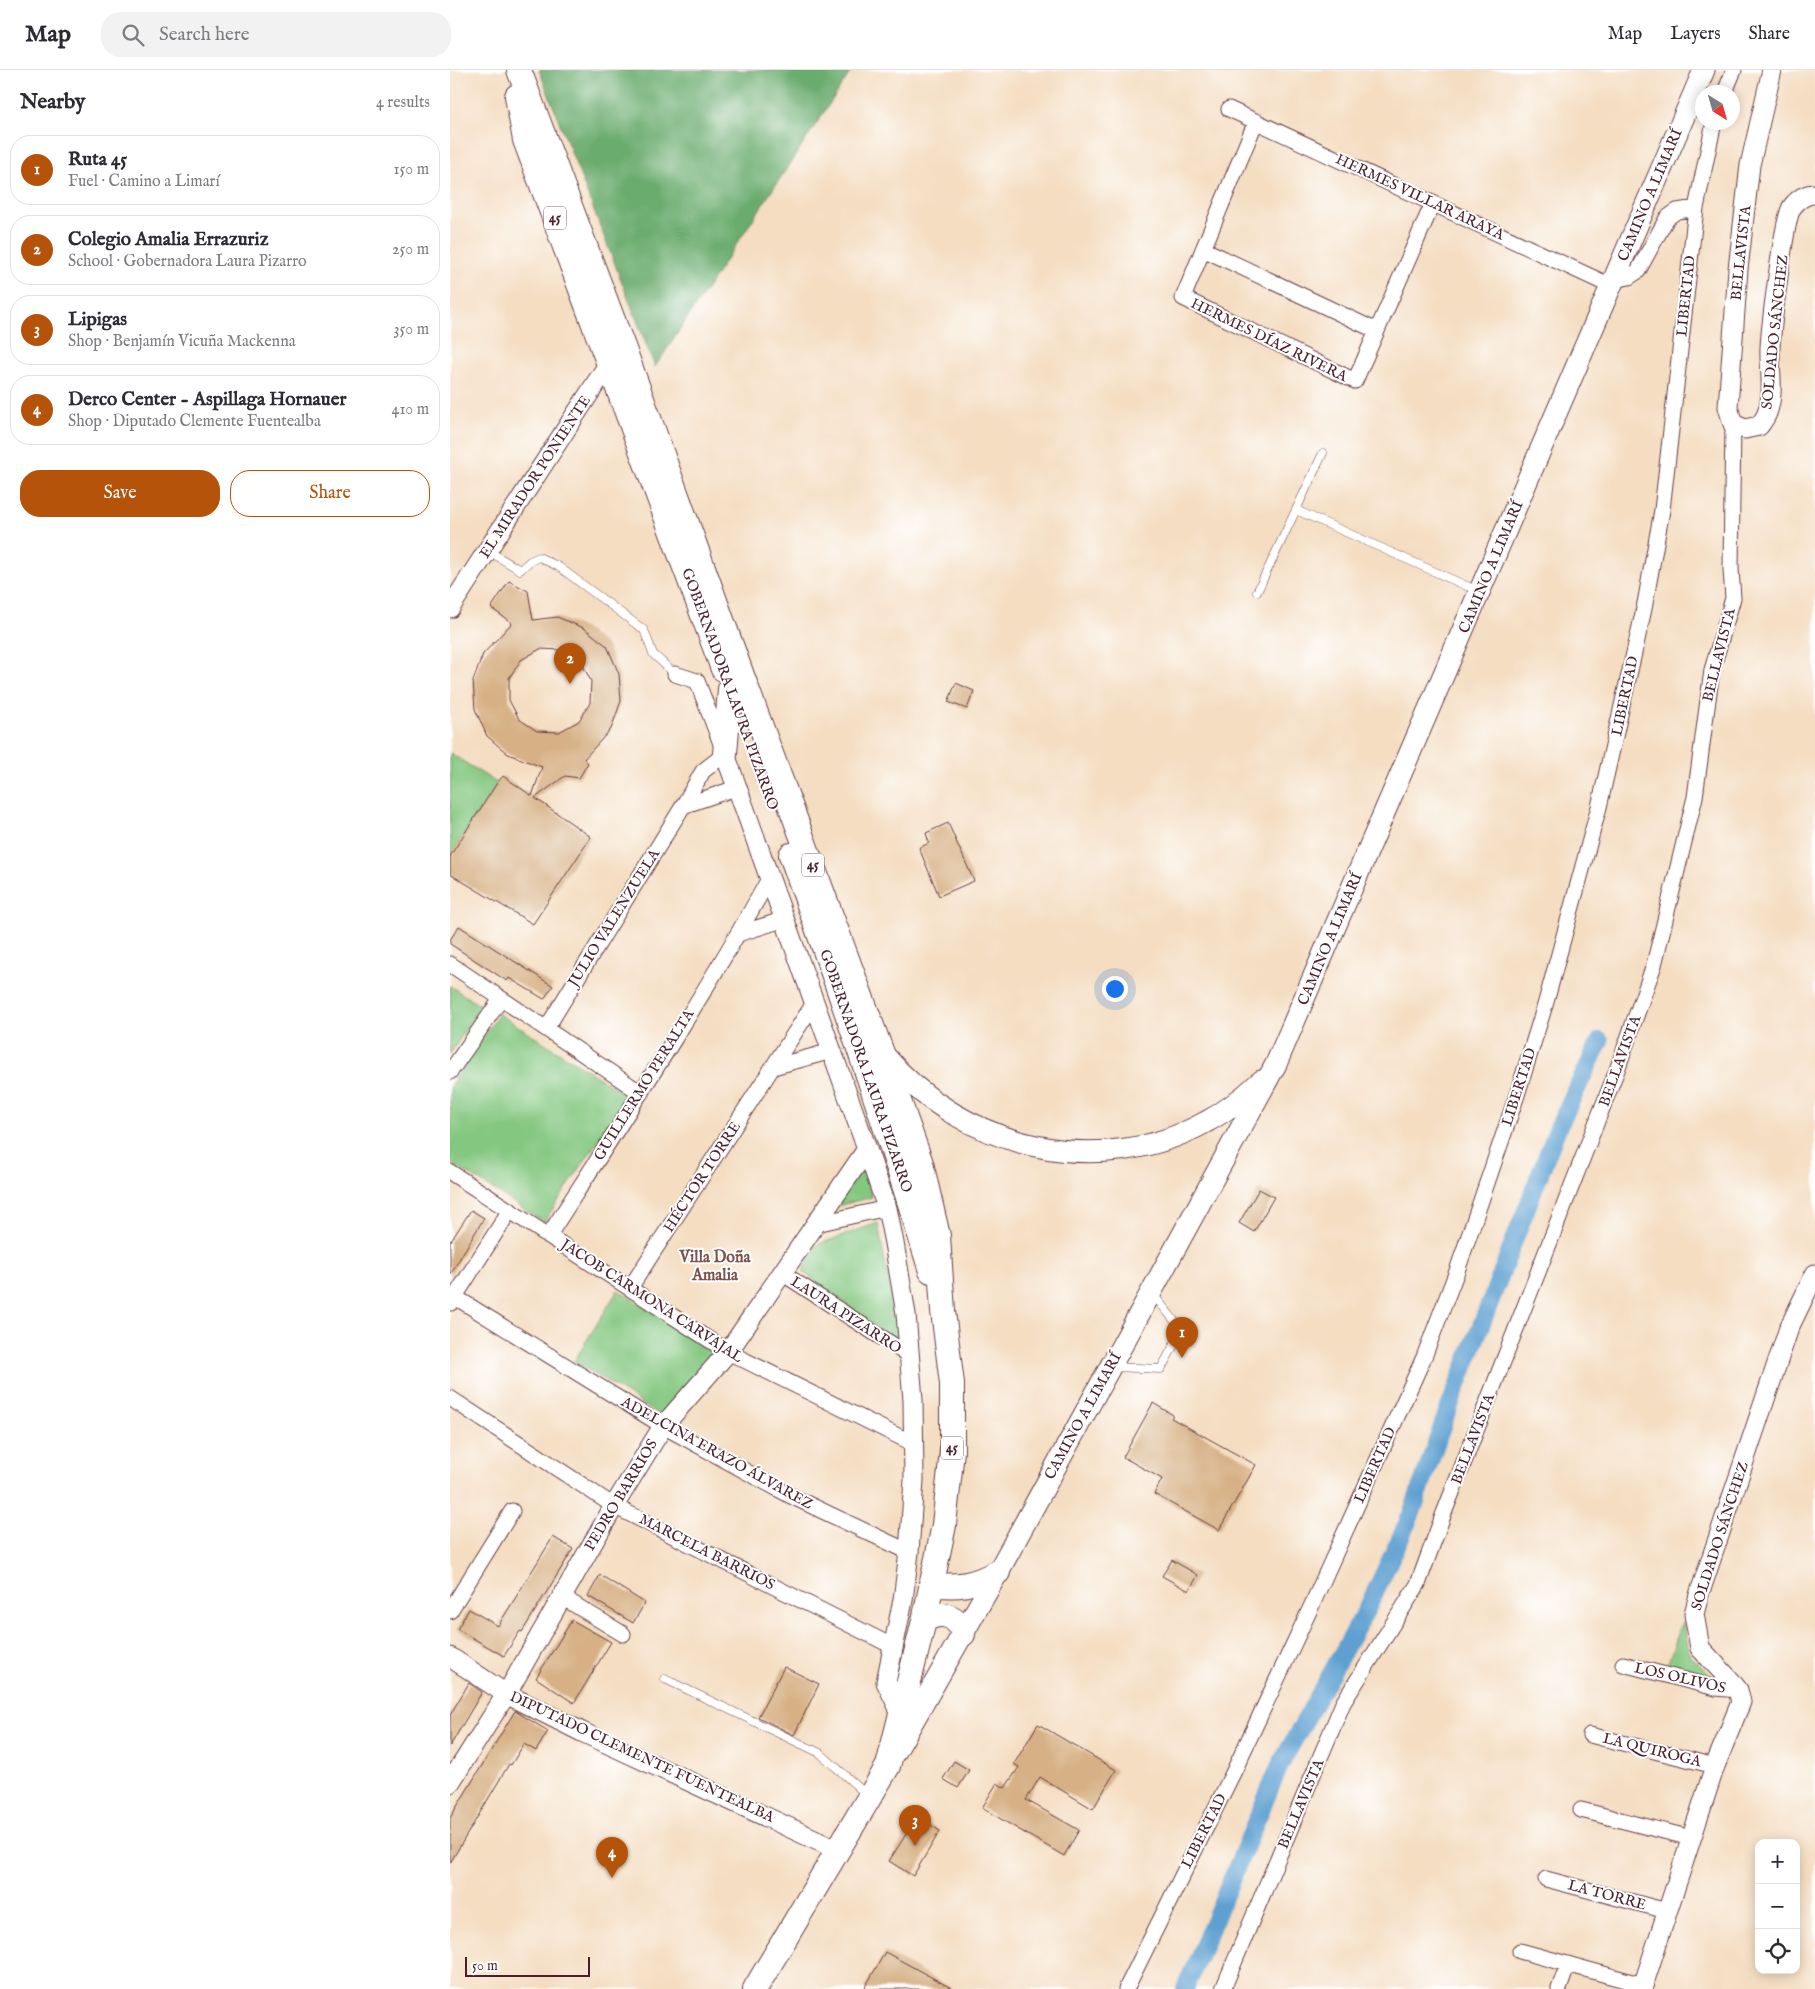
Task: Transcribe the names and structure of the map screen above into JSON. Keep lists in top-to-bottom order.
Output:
{
  "streets": {
    "main road": ["CAMINO A LIMARÍ", "45", "GOBERNADORA LAURA PIZARRO"],
    "street": [
      "HERMES VILLAR ARAYA",
      "BELLAVISTA",
      "LIBERTAD",
      "SOLDADO SÁNCHEZ",
      "HERMES DÍAZ RIVERA",
      "EL MIRADOR PONIENTE",
      "JULIO VALENZUELA",
      "GUILLERMO PERALTA",
      "HÉCTOR TORRE",
      "JACOB CARMONA CARVAJAL",
      "LAURA PIZARRO",
      "ADELCINA ERAZO ÁLVAREZ",
      "PEDRO BARRIOS",
      "MARCELA BARRIOS",
      "LOS OLIVOS",
      "LA QUIROGA",
      "DIPUTADO CLEMENTE FUENTEALBA",
      "LA TORRE"
    ]
  },
  "crossings": [
    ["CAMINO A LIMARÍ", "HERMES VILLAR ARAYA"],
    ["CAMINO A LIMARÍ", "GOBERNADORA LAURA PIZARRO"],
    ["BELLAVISTA", "SOLDADO SÁNCHEZ"],
    ["SOLDADO SÁNCHEZ", "LOS OLIVOS"],
    ["EL MIRADOR PONIENTE", "GOBERNADORA LAURA PIZARRO"],
    ["GOBERNADORA LAURA PIZARRO", "JULIO VALENZUELA"],
    ["GOBERNADORA LAURA PIZARRO", "GUILLERMO PERALTA"],
    ["GOBERNADORA LAURA PIZARRO", "HÉCTOR TORRE"],
    ["GOBERNADORA LAURA PIZARRO", "JACOB CARMONA CARVAJAL"],
    ["GOBERNADORA LAURA PIZARRO", "LAURA PIZARRO"],
    ["GOBERNADORA LAURA PIZARRO", "ADELCINA ERAZO ÁLVAREZ"],
    ["GOBERNADORA LAURA PIZARRO", "PEDRO BARRIOS"],
    ["GOBERNADORA LAURA PIZARRO", "MARCELA BARRIOS"],
    ["GOBERNADORA LAURA PIZARRO", "DIPUTADO CLEMENTE FUENTEALBA"],
    ["GUILLERMO PERALTA", "JACOB CARMONA CARVAJAL"],
    ["HÉCTOR TORRE", "JACOB CARMONA CARVAJAL"],
    ["JACOB CARMONA CARVAJAL", "PEDRO BARRIOS"],
    ["LAURA PIZARRO", "PEDRO BARRIOS"],
    ["ADELCINA ERAZO ÁLVAREZ", "PEDRO BARRIOS"],
    ["PEDRO BARRIOS", "MARCELA BARRIOS"],
    ["PEDRO BARRIOS", "DIPUTADO CLEMENTE FUENTEALBA"]
  ],
  "districts": ["Villa Doña Amalia"],
  "scale_bar": "50 m",
  "north": "bottom right",
  "page": {
    "header": "Map",
    "search": "Search here",
    "nav": ["Map", "Layers", "Share"],
    "heading": ["Nearby", "4 results"],
    "list": [
      {
        "mark": "1",
        "name": "Ruta 45",
        "note": "Fuel · Camino a Limarí",
        "value": "150 m"
      },
      {
        "mark": "2",
        "name": "Colegio Amalia Errazuriz",
        "note": "School · Gobernadora Laura Pizarro",
        "value": "250 m"
      },
      {
        "mark": "3",
        "name": "Lipigas",
        "note": "Shop · Benjamín Vicuña Mackenna",
        "value": "350 m"
      },
      {
        "mark": "4",
        "name": "Derco Center - Aspillaga Hornauer",
        "note": "Shop · Diputado Clemente Fuentealba",
        "value": "410 m"
      }
    ],
    "buttons": ["Save", "Share"],
    "pins": [
      "2",
      "1",
      "3",
      "4"
    ],
    "map_buttons": ["+", "−"],
    "scale": "50 m"
  }
}
